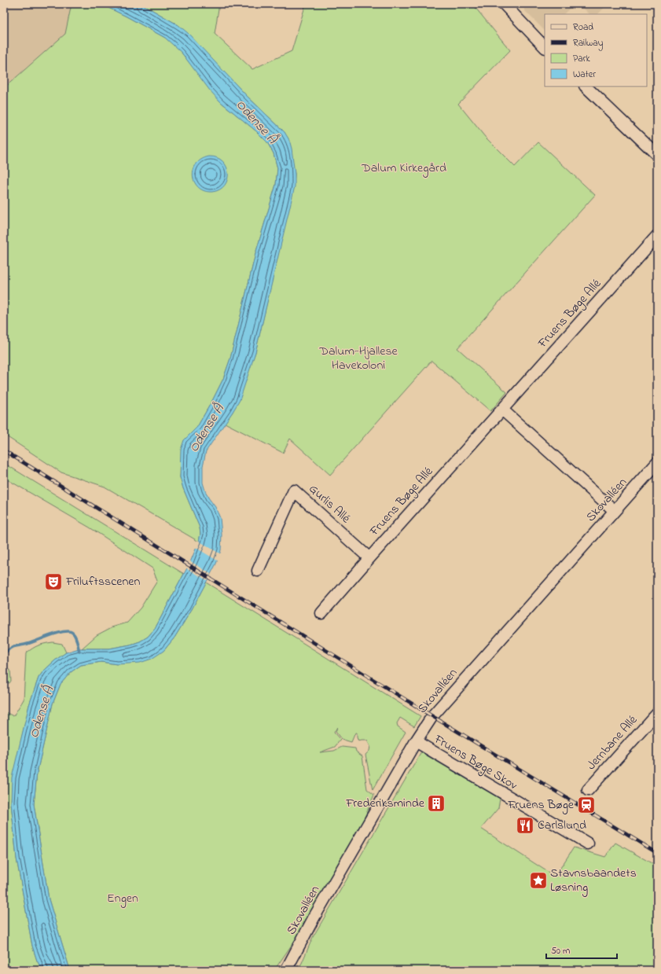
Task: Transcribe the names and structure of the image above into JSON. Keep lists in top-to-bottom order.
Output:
{
  "streets": {
    "street": [
      "Fruens Bøge Allé",
      "Skovalléen",
      "Gurlis Allé",
      "Jernbane Allé",
      "Fruens Bøge Skov"
    ]
  },
  "crossings": [
    ["Fruens Bøge Allé", "Gurlis Allé"],
    ["Skovalléen", "Fruens Bøge Skov"]
  ],
  "water": ["Odense Å"],
  "parks": ["Dalum Kirkegård", "Dalum-Hjallese Havekoloni", "Engen"],
  "places": {
    "theatre": ["Friluftsscenen"],
    "building": ["Frederiksminde"],
    "station": ["Fruens Bøge"],
    "restaurant": ["Carlslund"],
    "place": ["Stavnsbaandets Løsning"]
  },
  "legend": [
    "Road",
    "Railway",
    "Park",
    "Water"
  ],
  "scale_bar": "50 m"
}
